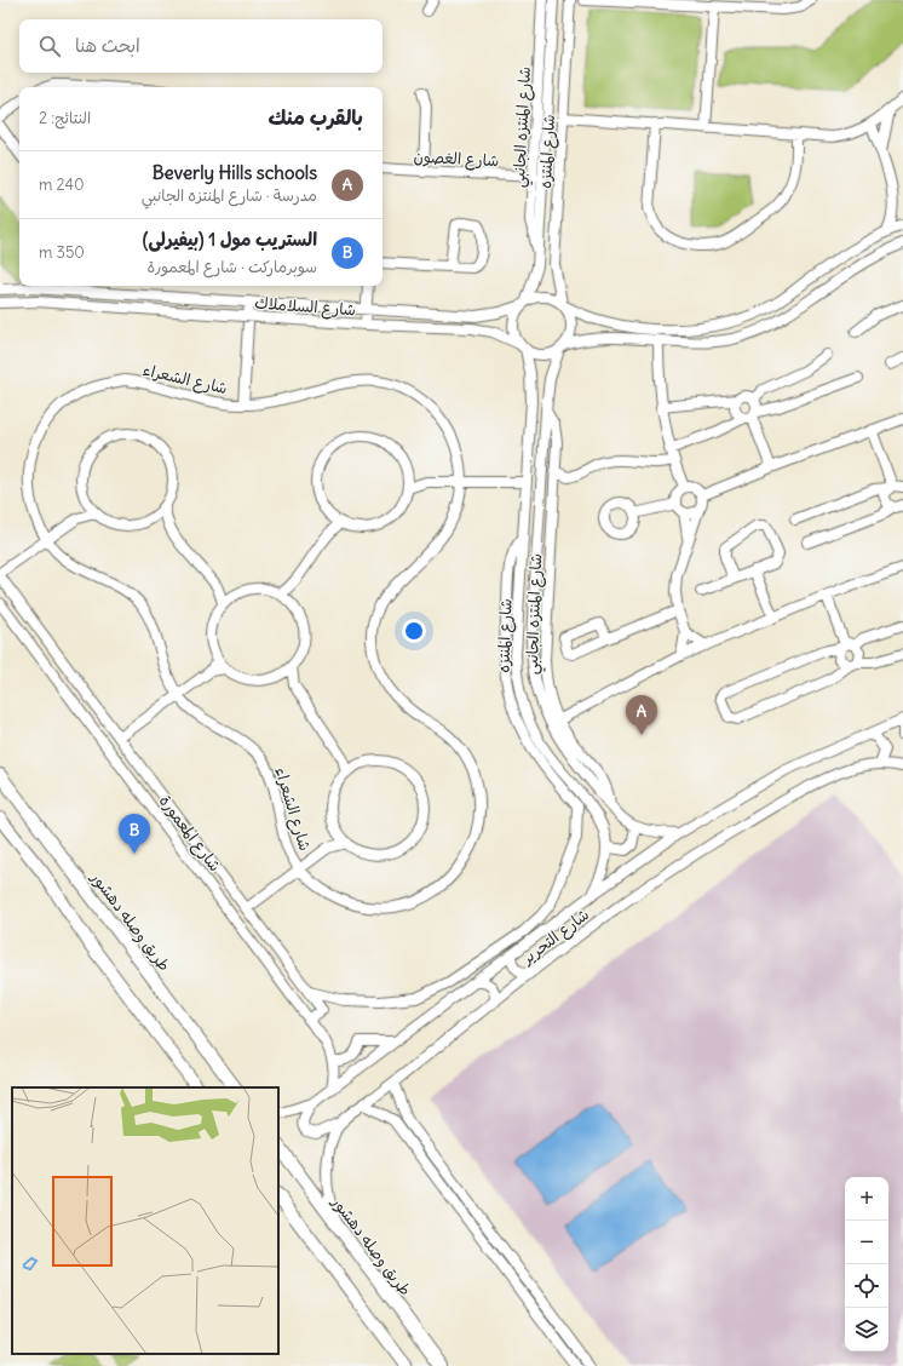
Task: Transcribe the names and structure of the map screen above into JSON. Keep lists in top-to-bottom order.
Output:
{
  "streets": {
    "main road": ["طريق وصله دهشور"],
    "street": [
      "شارع المنتزه الجانبي",
      "شارع المنتزه",
      "شارع الغصون",
      "شارع السلاملاك",
      "شارع الشعراء",
      "شارع المعمورة",
      "شارع التحرير"
    ]
  },
  "crossings": [
    ["شارع المنتزه الجانبي", "شارع المنتزه"],
    ["شارع المنتزه الجانبي", "شارع الغصون"],
    ["شارع المنتزه", "شارع السلاملاك"],
    ["شارع المنتزه", "شارع التحرير"],
    ["شارع المعمورة", "شارع التحرير"],
    ["طريق وصله دهشور", "شارع التحرير"]
  ],
  "page": {
    "search": "ابحث هنا",
    "heading": ["بالقرب منك", "النتائج: 2"],
    "list": [
      {
        "mark": "A",
        "name": "Beverly Hills schools",
        "note": "مدرسة · شارع المنتزه الجانبي",
        "value": "240 m"
      },
      {
        "mark": "B",
        "name": "الستريب مول 1 (بيفيرلى)",
        "note": "سوبرماركت · شارع المعمورة",
        "value": "350 m"
      }
    ],
    "pins": ["A", "B"],
    "map_buttons": ["+", "−"]
  }
}
